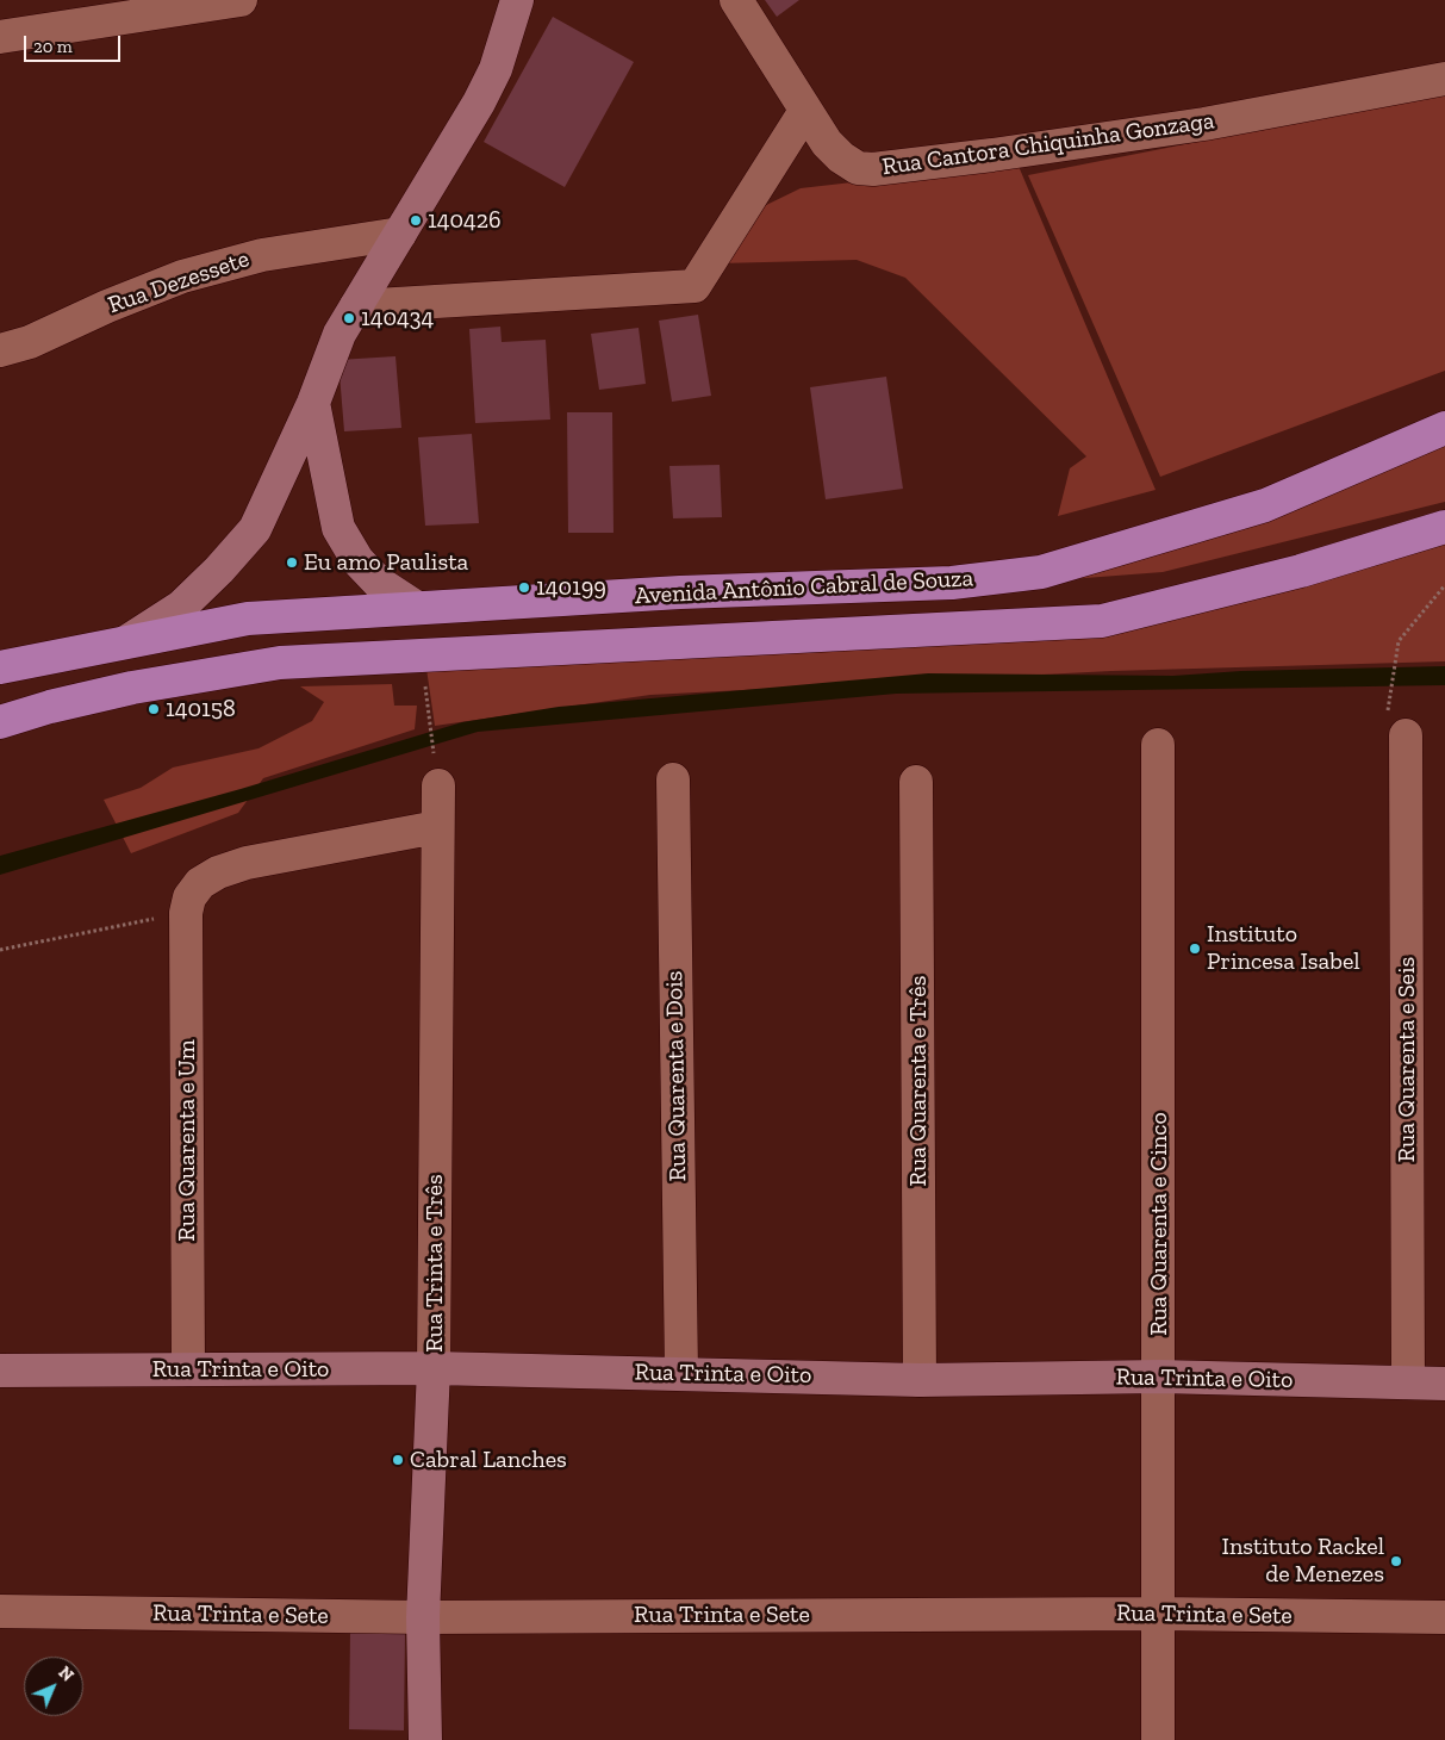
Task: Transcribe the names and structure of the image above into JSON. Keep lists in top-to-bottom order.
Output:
{
  "streets": {
    "highway": ["Avenida Antônio Cabral de Souza"],
    "street": [
      "Rua Cantora Chiquinha Gonzaga",
      "Rua Dezessete",
      "Rua Quarenta e Seis",
      "Rua Quarenta e Dois",
      "Rua Quarenta e Três",
      "Rua Quarenta e Um",
      "Rua Quarenta e Cinco",
      "Rua Trinta e Três",
      "Rua Trinta e Oito",
      "Rua Trinta e Sete"
    ]
  },
  "crossings": [
    ["Rua Quarenta e Seis", "Rua Trinta e Oito"],
    ["Rua Quarenta e Dois", "Rua Trinta e Oito"],
    ["Rua Quarenta e Três", "Rua Trinta e Oito"],
    ["Rua Quarenta e Um", "Rua Trinta e Oito"],
    ["Rua Quarenta e Cinco", "Rua Trinta e Oito"],
    ["Rua Quarenta e Cinco", "Rua Trinta e Sete"],
    ["Rua Trinta e Três", "Rua Trinta e Oito"],
    ["Rua Trinta e Três", "Rua Trinta e Sete"]
  ],
  "places": [
    "140426",
    "140434",
    "Eu amo Paulista",
    "140199",
    "140158",
    "Instituto Princesa Isabel",
    "Cabral Lanches",
    "Instituto Rackel de Menezes"
  ],
  "scale_bar": "20 m",
  "north": "top right"
}
